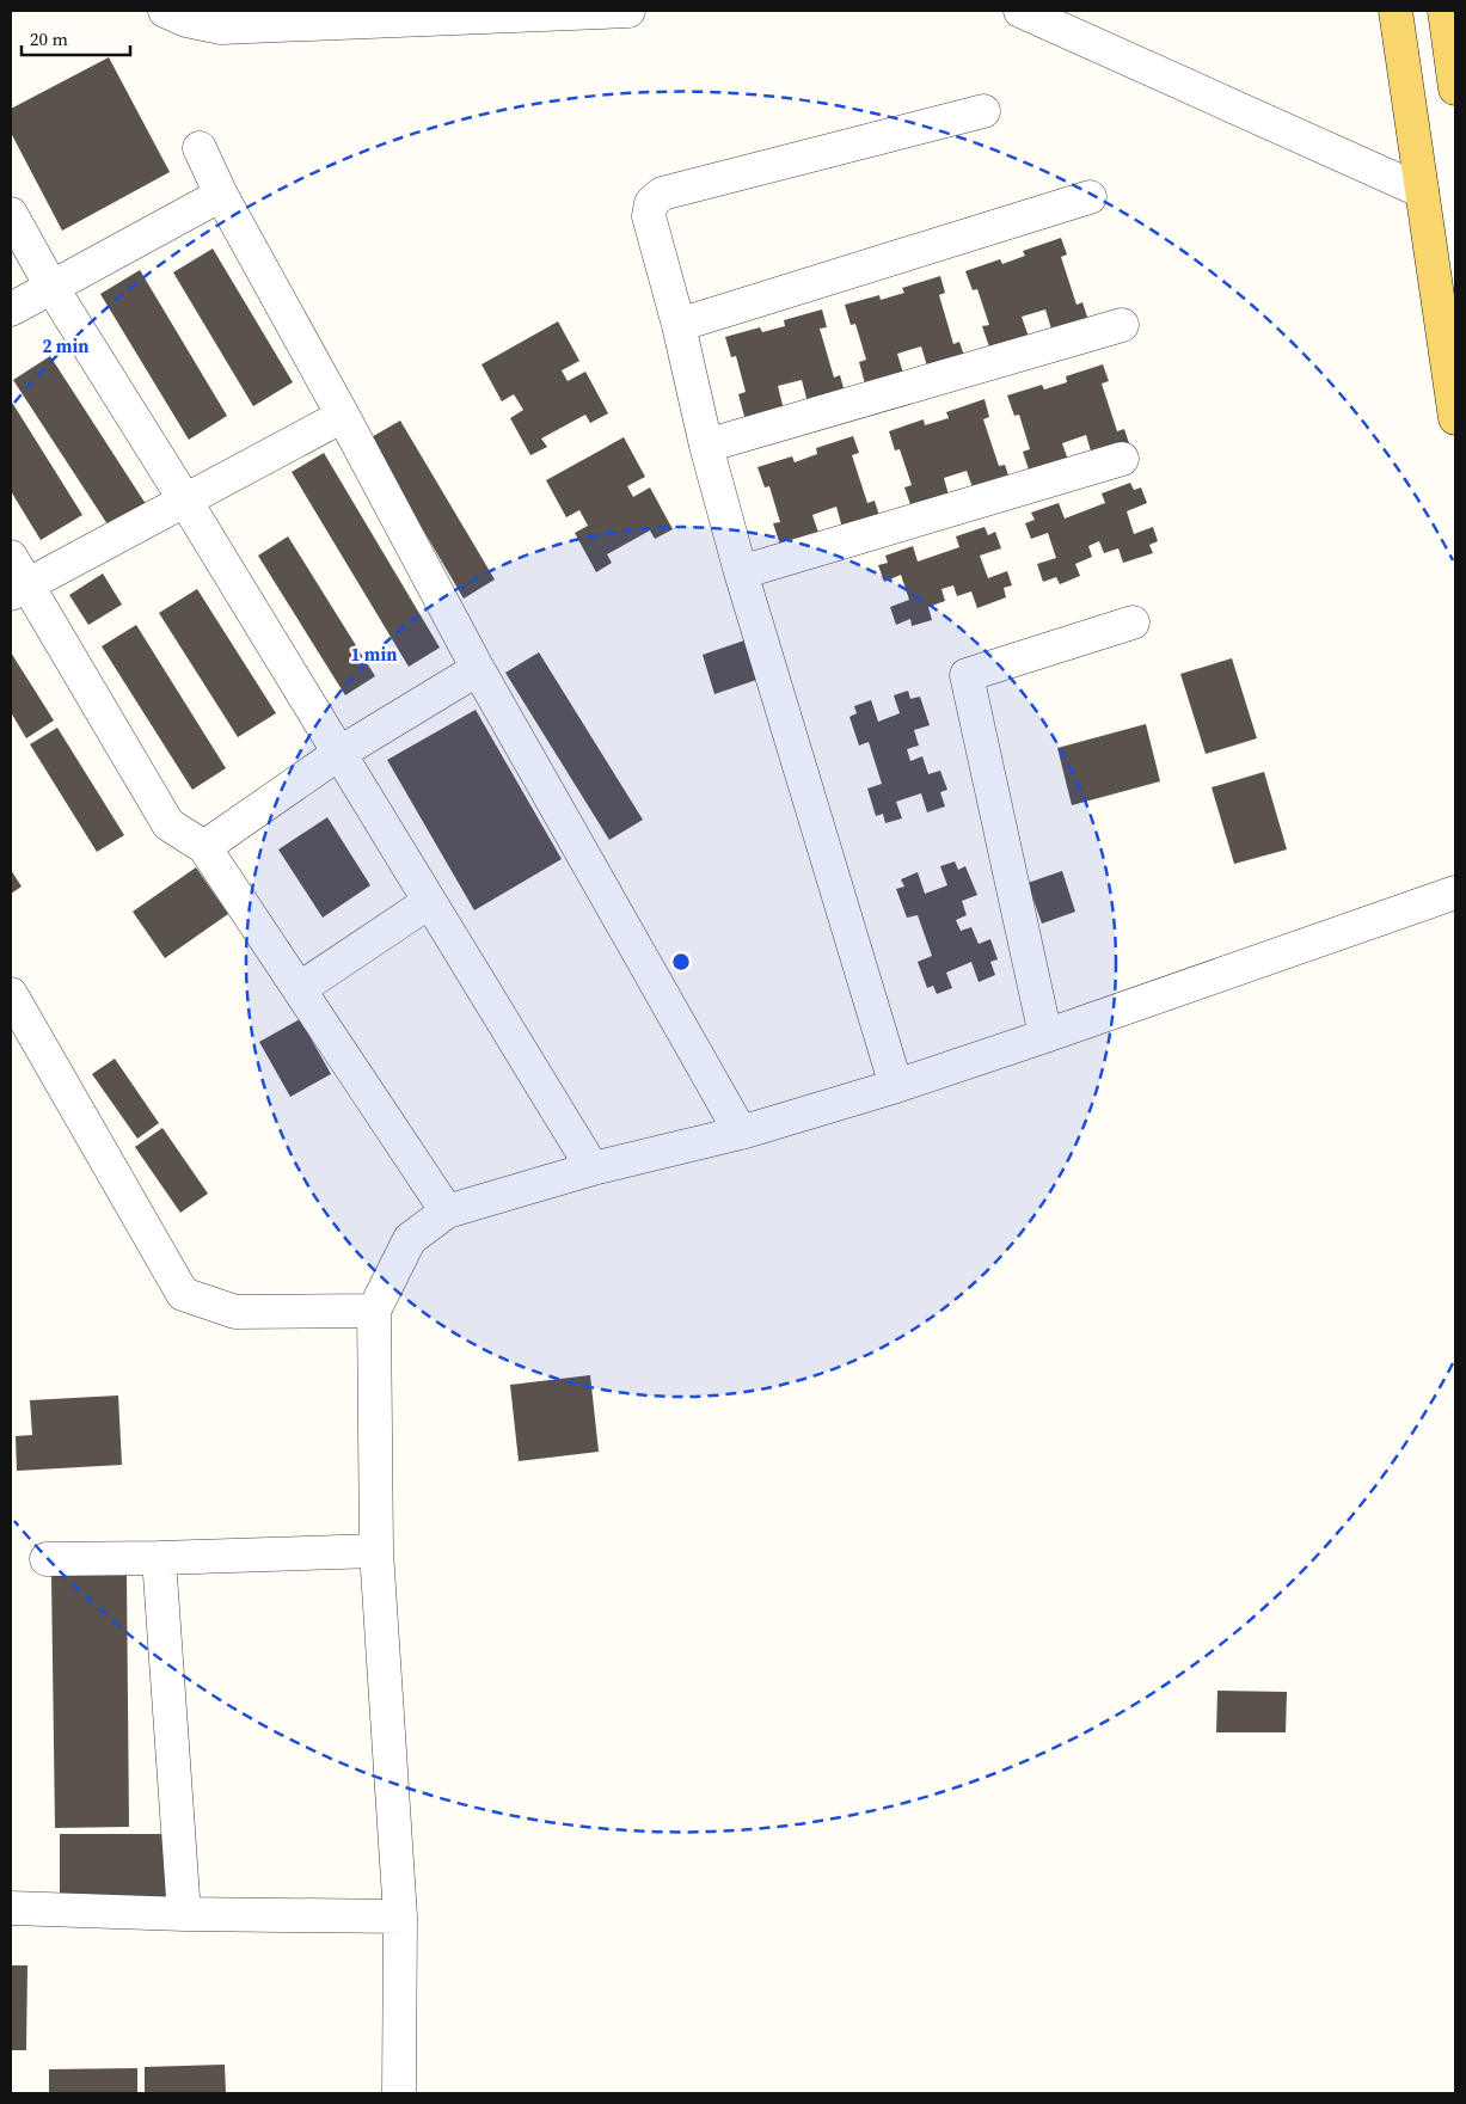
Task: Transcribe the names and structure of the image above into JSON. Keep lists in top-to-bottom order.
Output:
{
  "scale_bar": "20 m",
  "rings": ["2 min", "1 min"]
}
